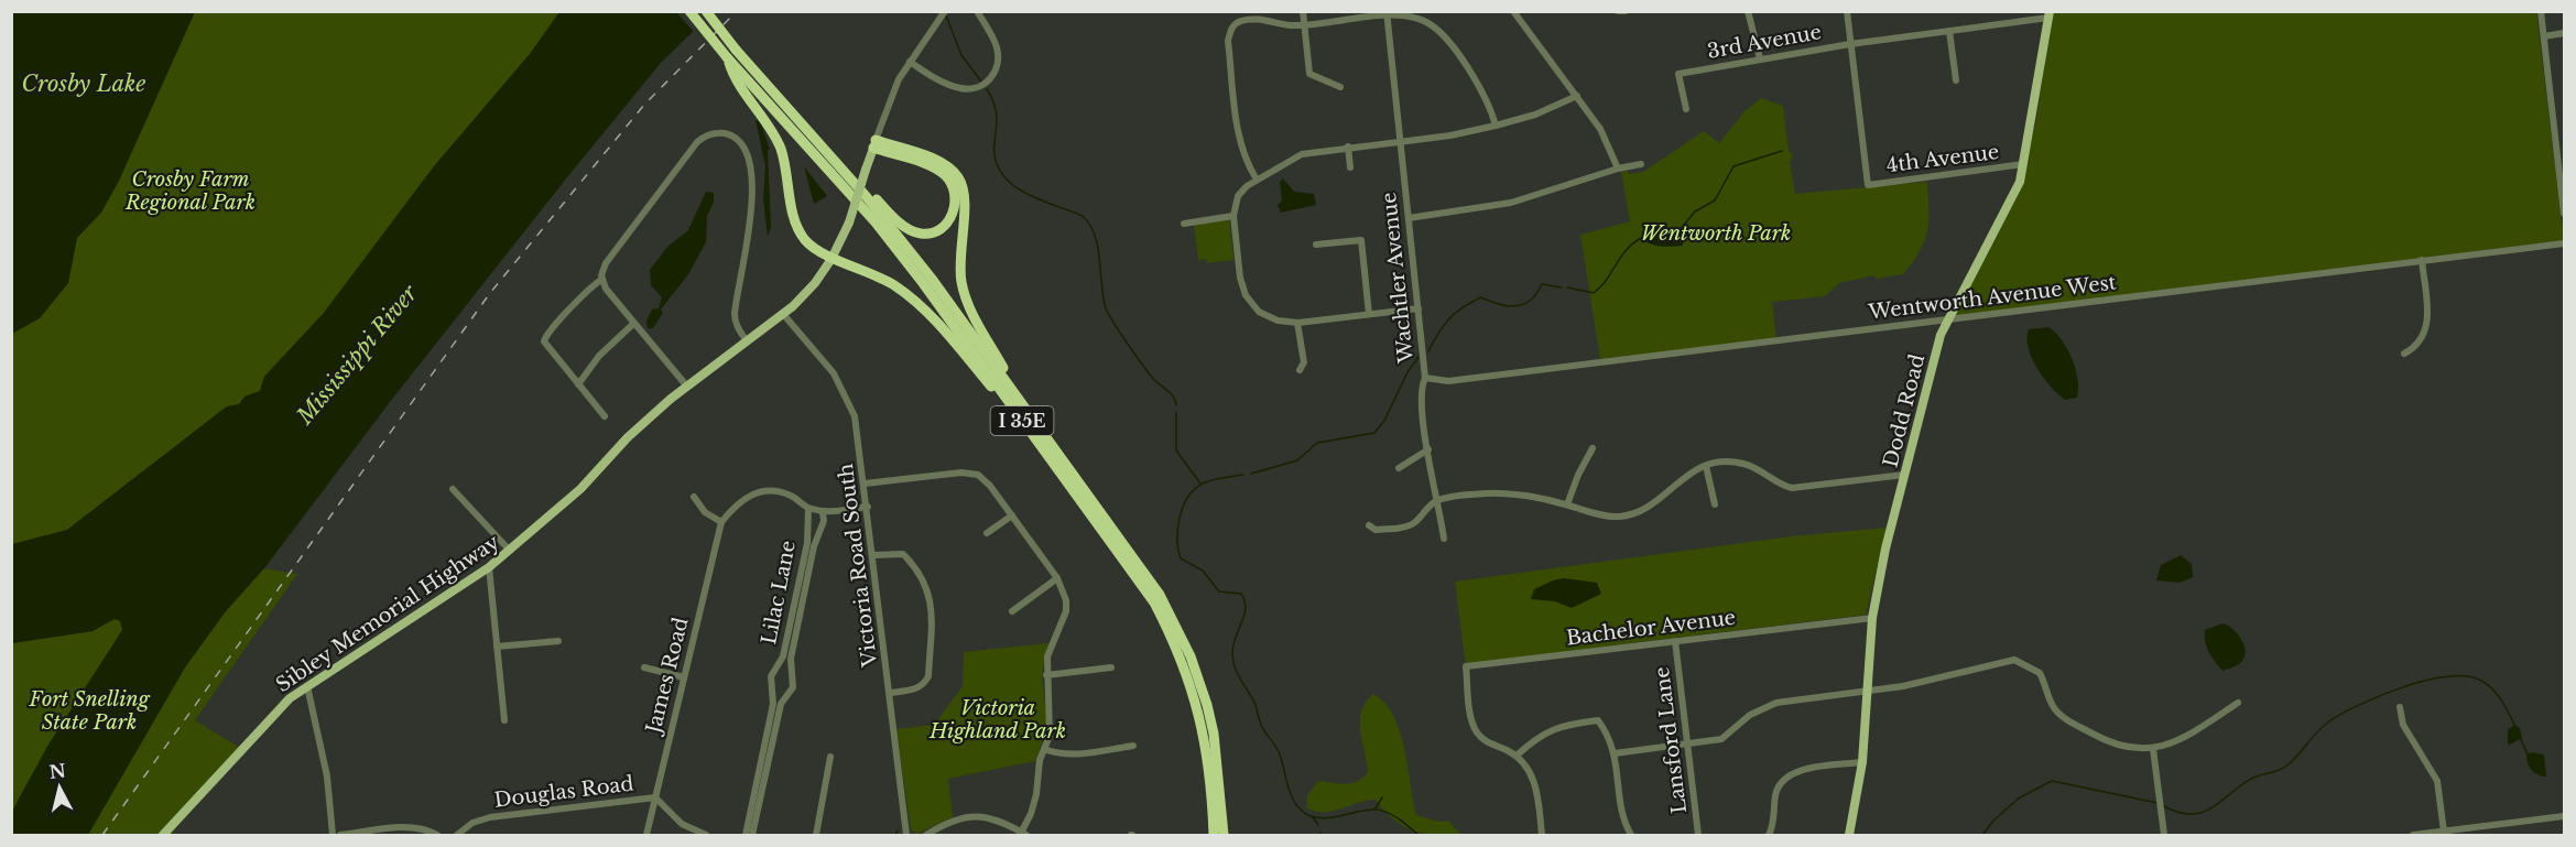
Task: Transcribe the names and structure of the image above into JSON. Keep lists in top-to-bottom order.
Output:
{
  "streets": {
    "highway": ["I 35E"],
    "main road": ["Dodd Road", "Sibley Memorial Highway"],
    "street": [
      "3rd Avenue",
      "4th Avenue",
      "Wachtler Avenue",
      "Wentworth Avenue West",
      "Victoria Road South",
      "Lilac Lane",
      "Bachelor Avenue",
      "James Road",
      "Lansford Lane",
      "Douglas Road"
    ]
  },
  "crossings": [
    ["3rd Avenue", "4th Avenue"],
    ["3rd Avenue", "Dodd Road"],
    ["4th Avenue", "Dodd Road"],
    ["Wachtler Avenue", "Wentworth Avenue West"],
    ["Wentworth Avenue West", "Dodd Road"],
    ["Dodd Road", "Bachelor Avenue"],
    ["Victoria Road South", "Sibley Memorial Highway"],
    ["Bachelor Avenue", "Lansford Lane"],
    ["James Road", "Douglas Road"]
  ],
  "water": ["Crosby Lake", "Mississippi River"],
  "parks": [
    "Crosby Farm Regional Park",
    "Wentworth Park",
    "Fort Snelling State Park",
    "Victoria Highland Park"
  ],
  "north": "top"
}
